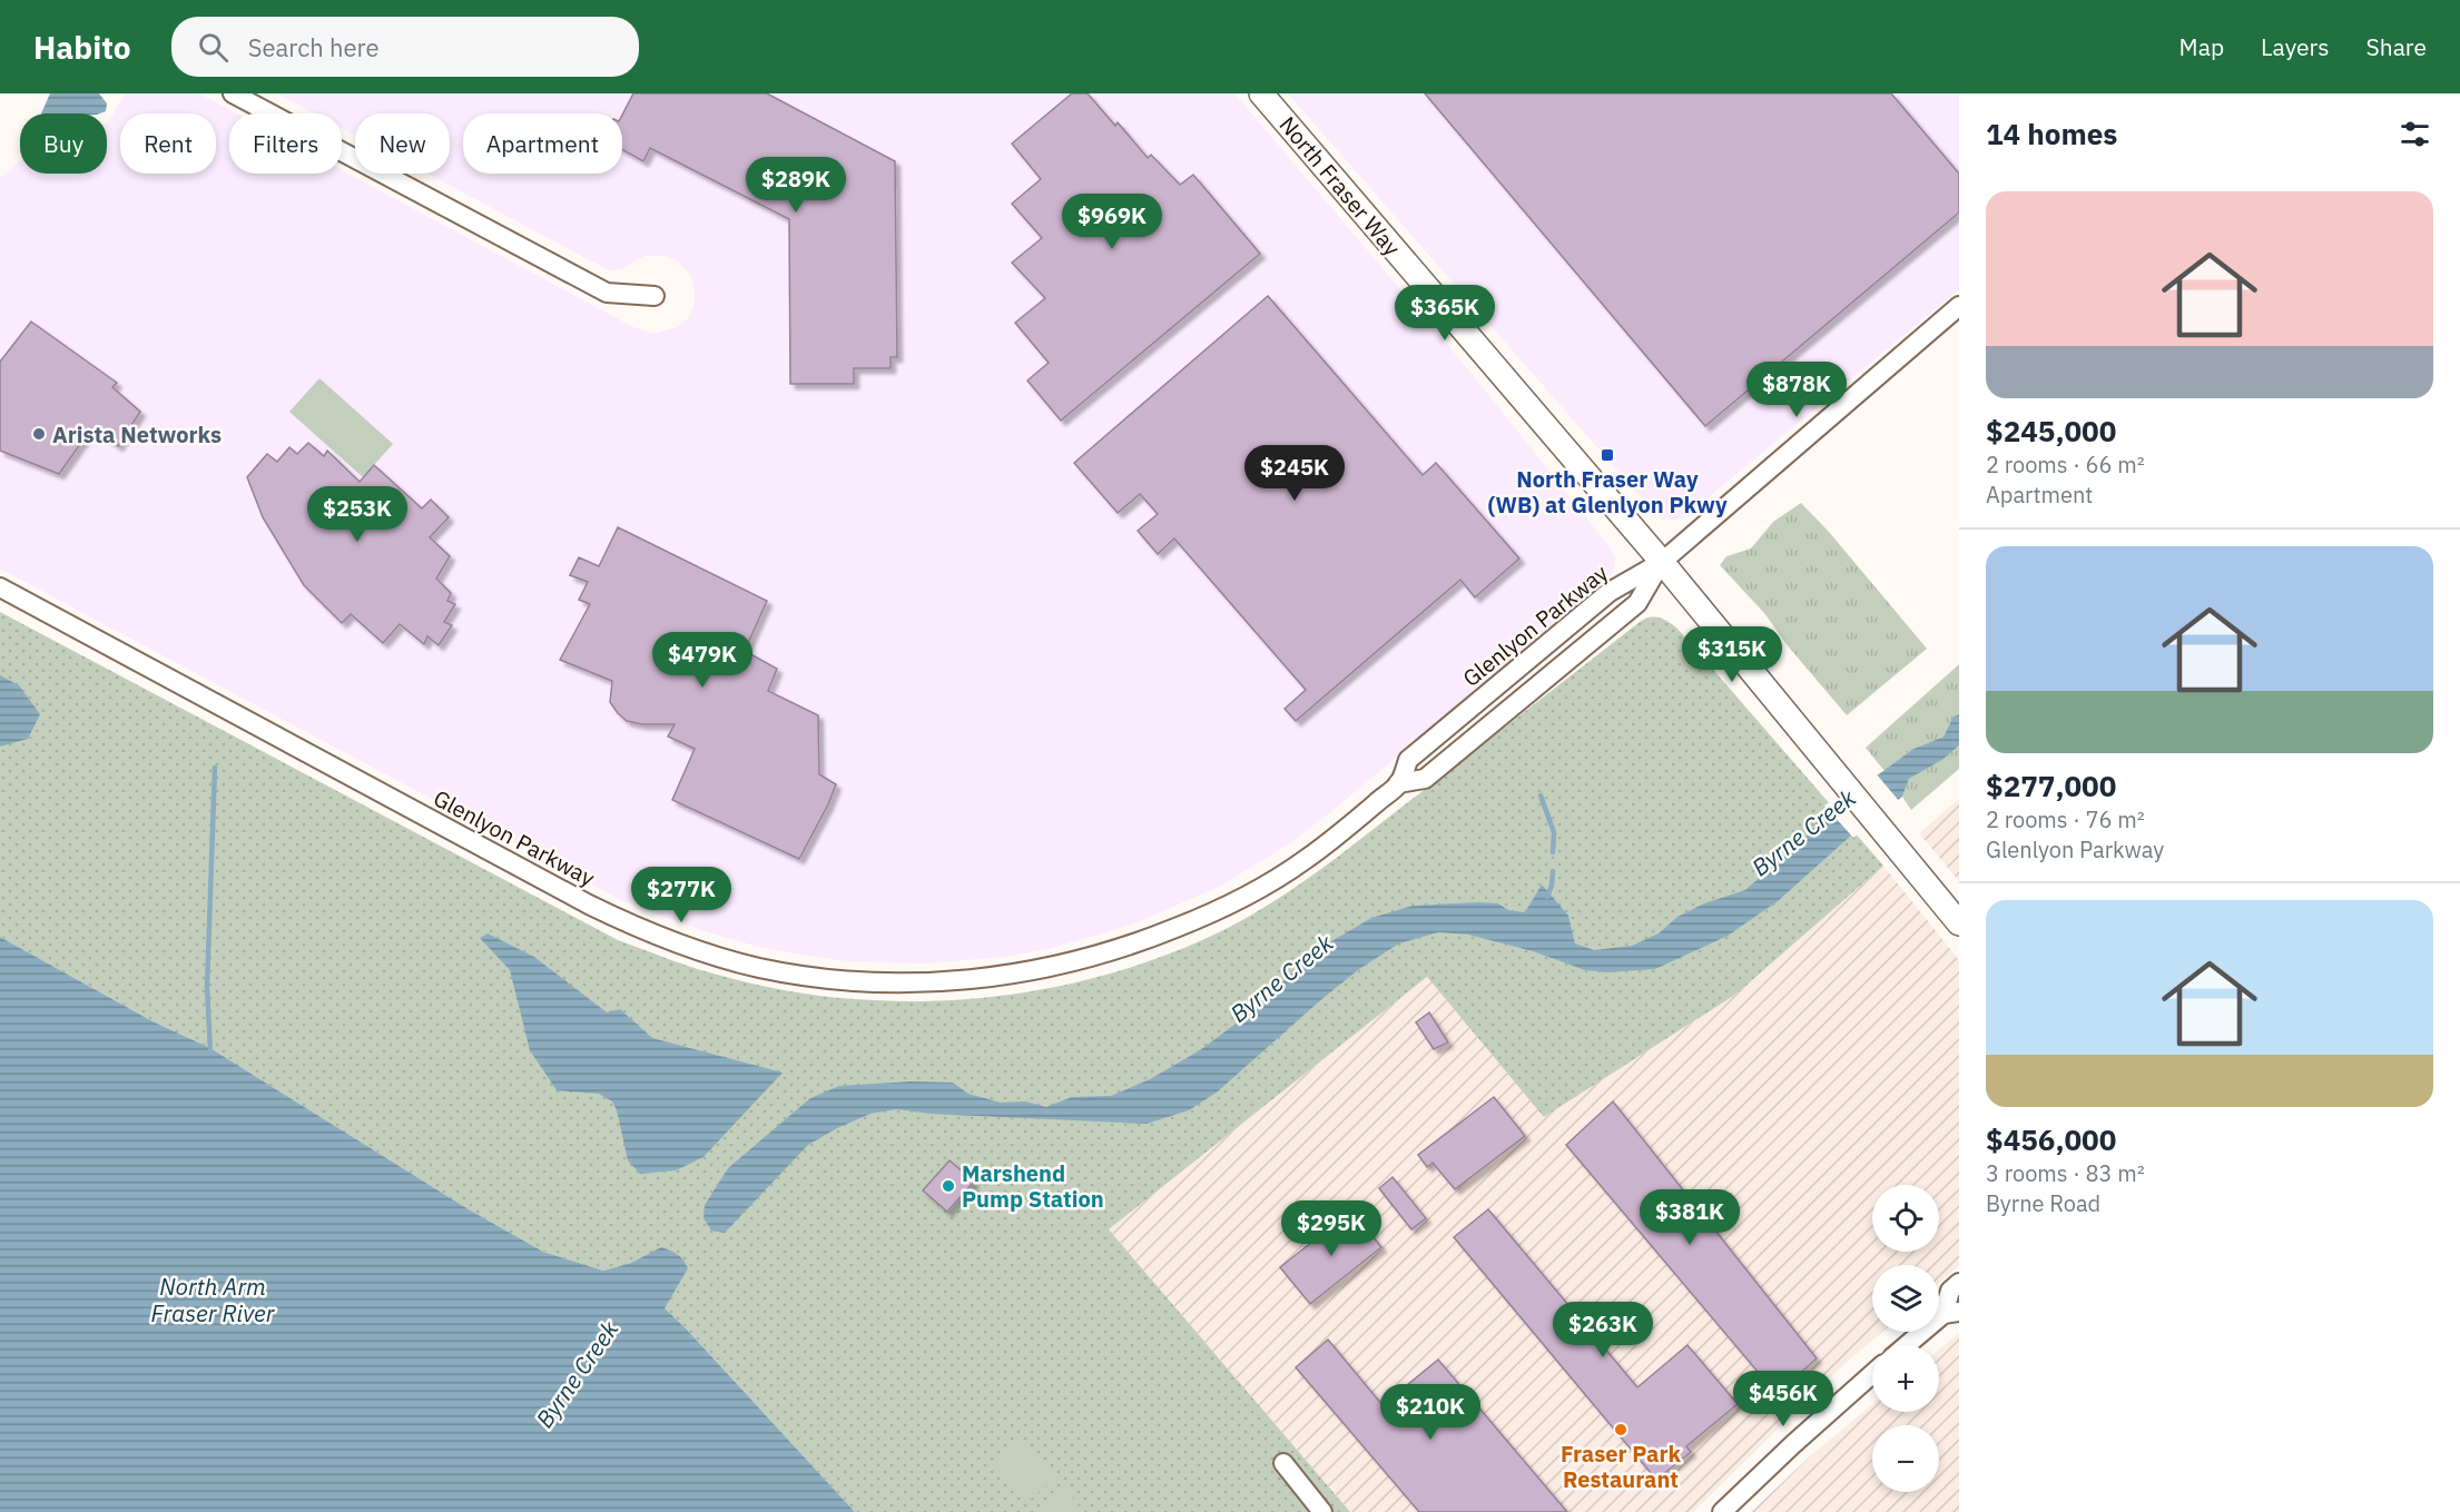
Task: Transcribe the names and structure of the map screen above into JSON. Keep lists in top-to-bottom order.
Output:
{
  "streets": {
    "street": ["North Fraser Way", "Glenlyon Parkway"]
  },
  "crossings": [
    ["North Fraser Way", "Glenlyon Parkway"]
  ],
  "water": ["Byrne Creek", "North Arm Fraser River"],
  "places": {
    "other": ["Arista Networks", "Marshend Pump Station", "Fraser Park Restaurant"],
    "transit": ["North Fraser Way (WB) at Glenlyon Pkwy"]
  },
  "page": {
    "header": "Habito",
    "search": "Search here",
    "nav": ["Map", "Layers", "Share"],
    "heading": "14 homes",
    "chip": [
      "Buy",
      "Rent",
      "Filters",
      "New",
      "Apartment"
    ],
    "price": [
      "$289K",
      "$969K",
      "$365K",
      "$878K",
      "$245K",
      "$253K",
      "$315K",
      "$479K",
      "$277K",
      "$381K",
      "$295K",
      "$263K",
      "$456K",
      "$210K"
    ],
    "list": [
      {
        "name": "$245,000",
        "note": "2 rooms · 66 m² · Apartment"
      },
      {
        "name": "$277,000",
        "note": "2 rooms · 76 m² · Glenlyon Parkway"
      },
      {
        "name": "$456,000",
        "note": "3 rooms · 83 m² · Byrne Road"
      }
    ],
    "map_buttons": ["+", "−"]
  }
}
